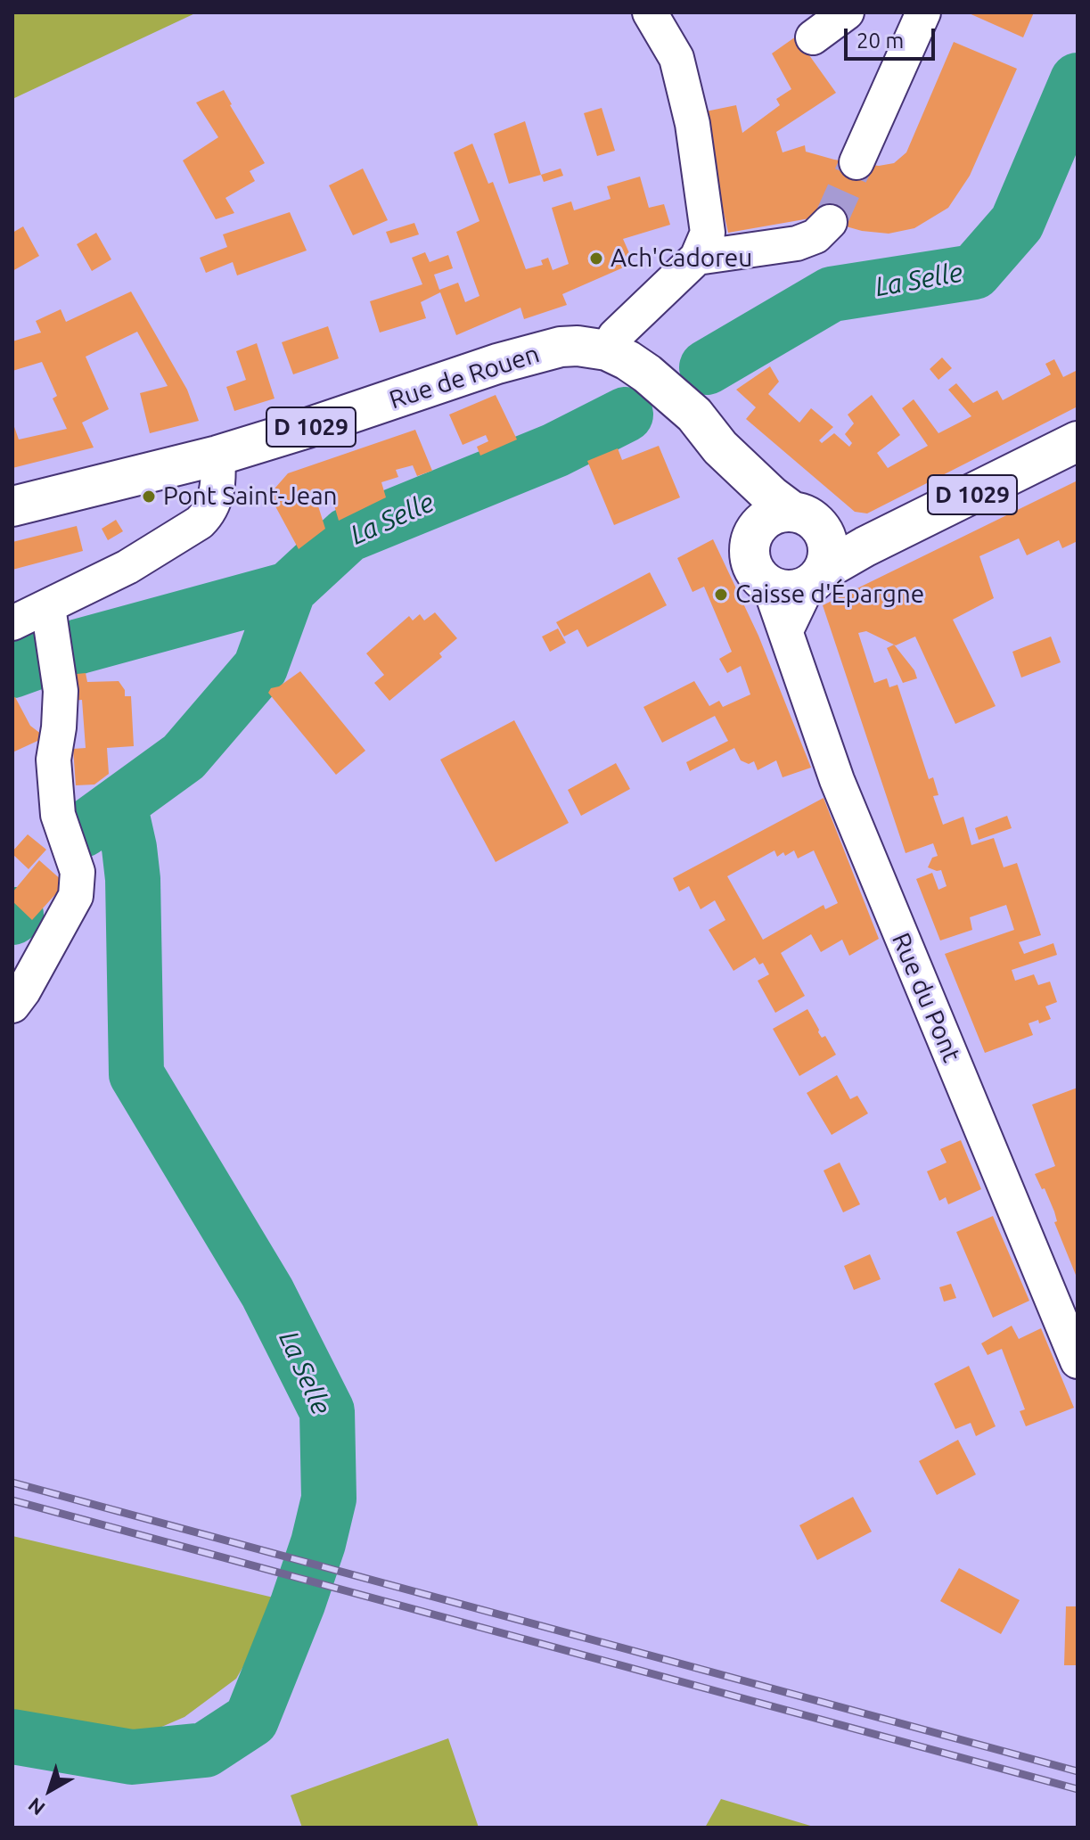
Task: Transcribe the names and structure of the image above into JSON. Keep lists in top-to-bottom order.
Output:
{
  "streets": {
    "main road": ["Rue de Rouen", "D 1029"],
    "street": ["Rue du Pont"]
  },
  "crossings": [
    ["Rue de Rouen", "D 1029"],
    ["D 1029", "Rue du Pont"]
  ],
  "water": ["La Selle"],
  "places": ["Ach'Cadoreu", "Pont Saint-Jean", "Caisse d'Épargne"],
  "scale_bar": "20 m",
  "north": "bottom left"
}
